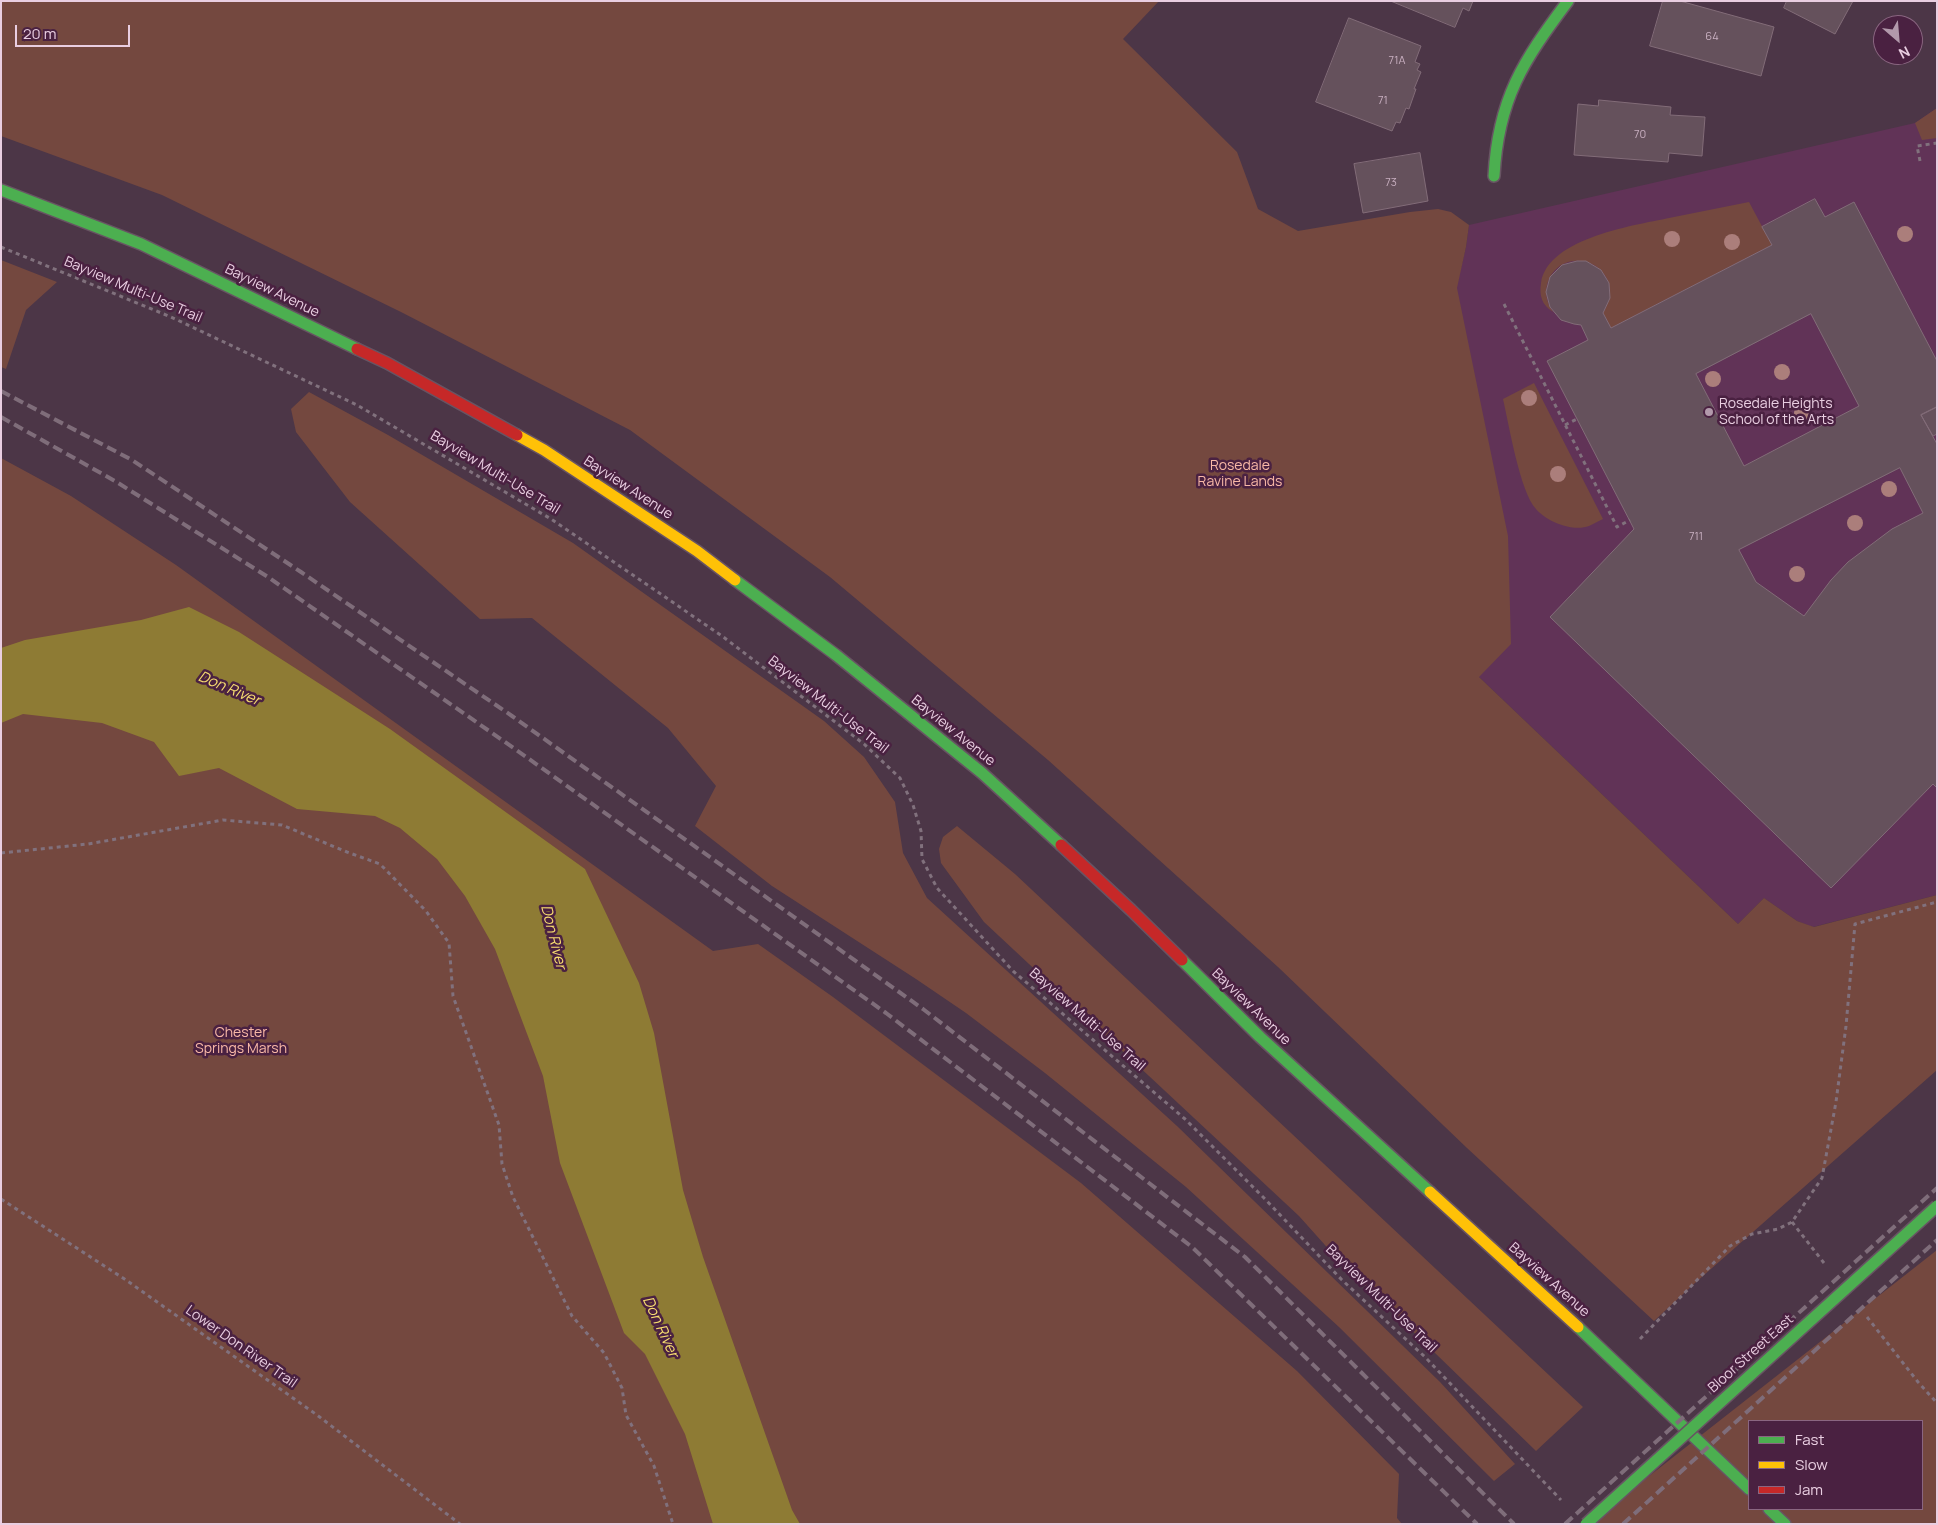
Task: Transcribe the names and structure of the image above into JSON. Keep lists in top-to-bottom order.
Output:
{
  "streets": {
    "main road": ["Bayview Avenue", "Bloor Street East"],
    "path": ["Bayview Multi-Use Trail", "Lower Don River Trail"]
  },
  "water": ["Don River"],
  "parks": ["Rosedale Ravine Lands", "Chester Springs Marsh"],
  "places": ["Rosedale Heights School of the Arts"],
  "house_numbers": [
    "64",
    "71A",
    "71",
    "70",
    "73",
    "711"
  ],
  "legend": ["Fast", "Slow", "Jam"],
  "scale_bar": "20 m",
  "north": "bottom right"
}
